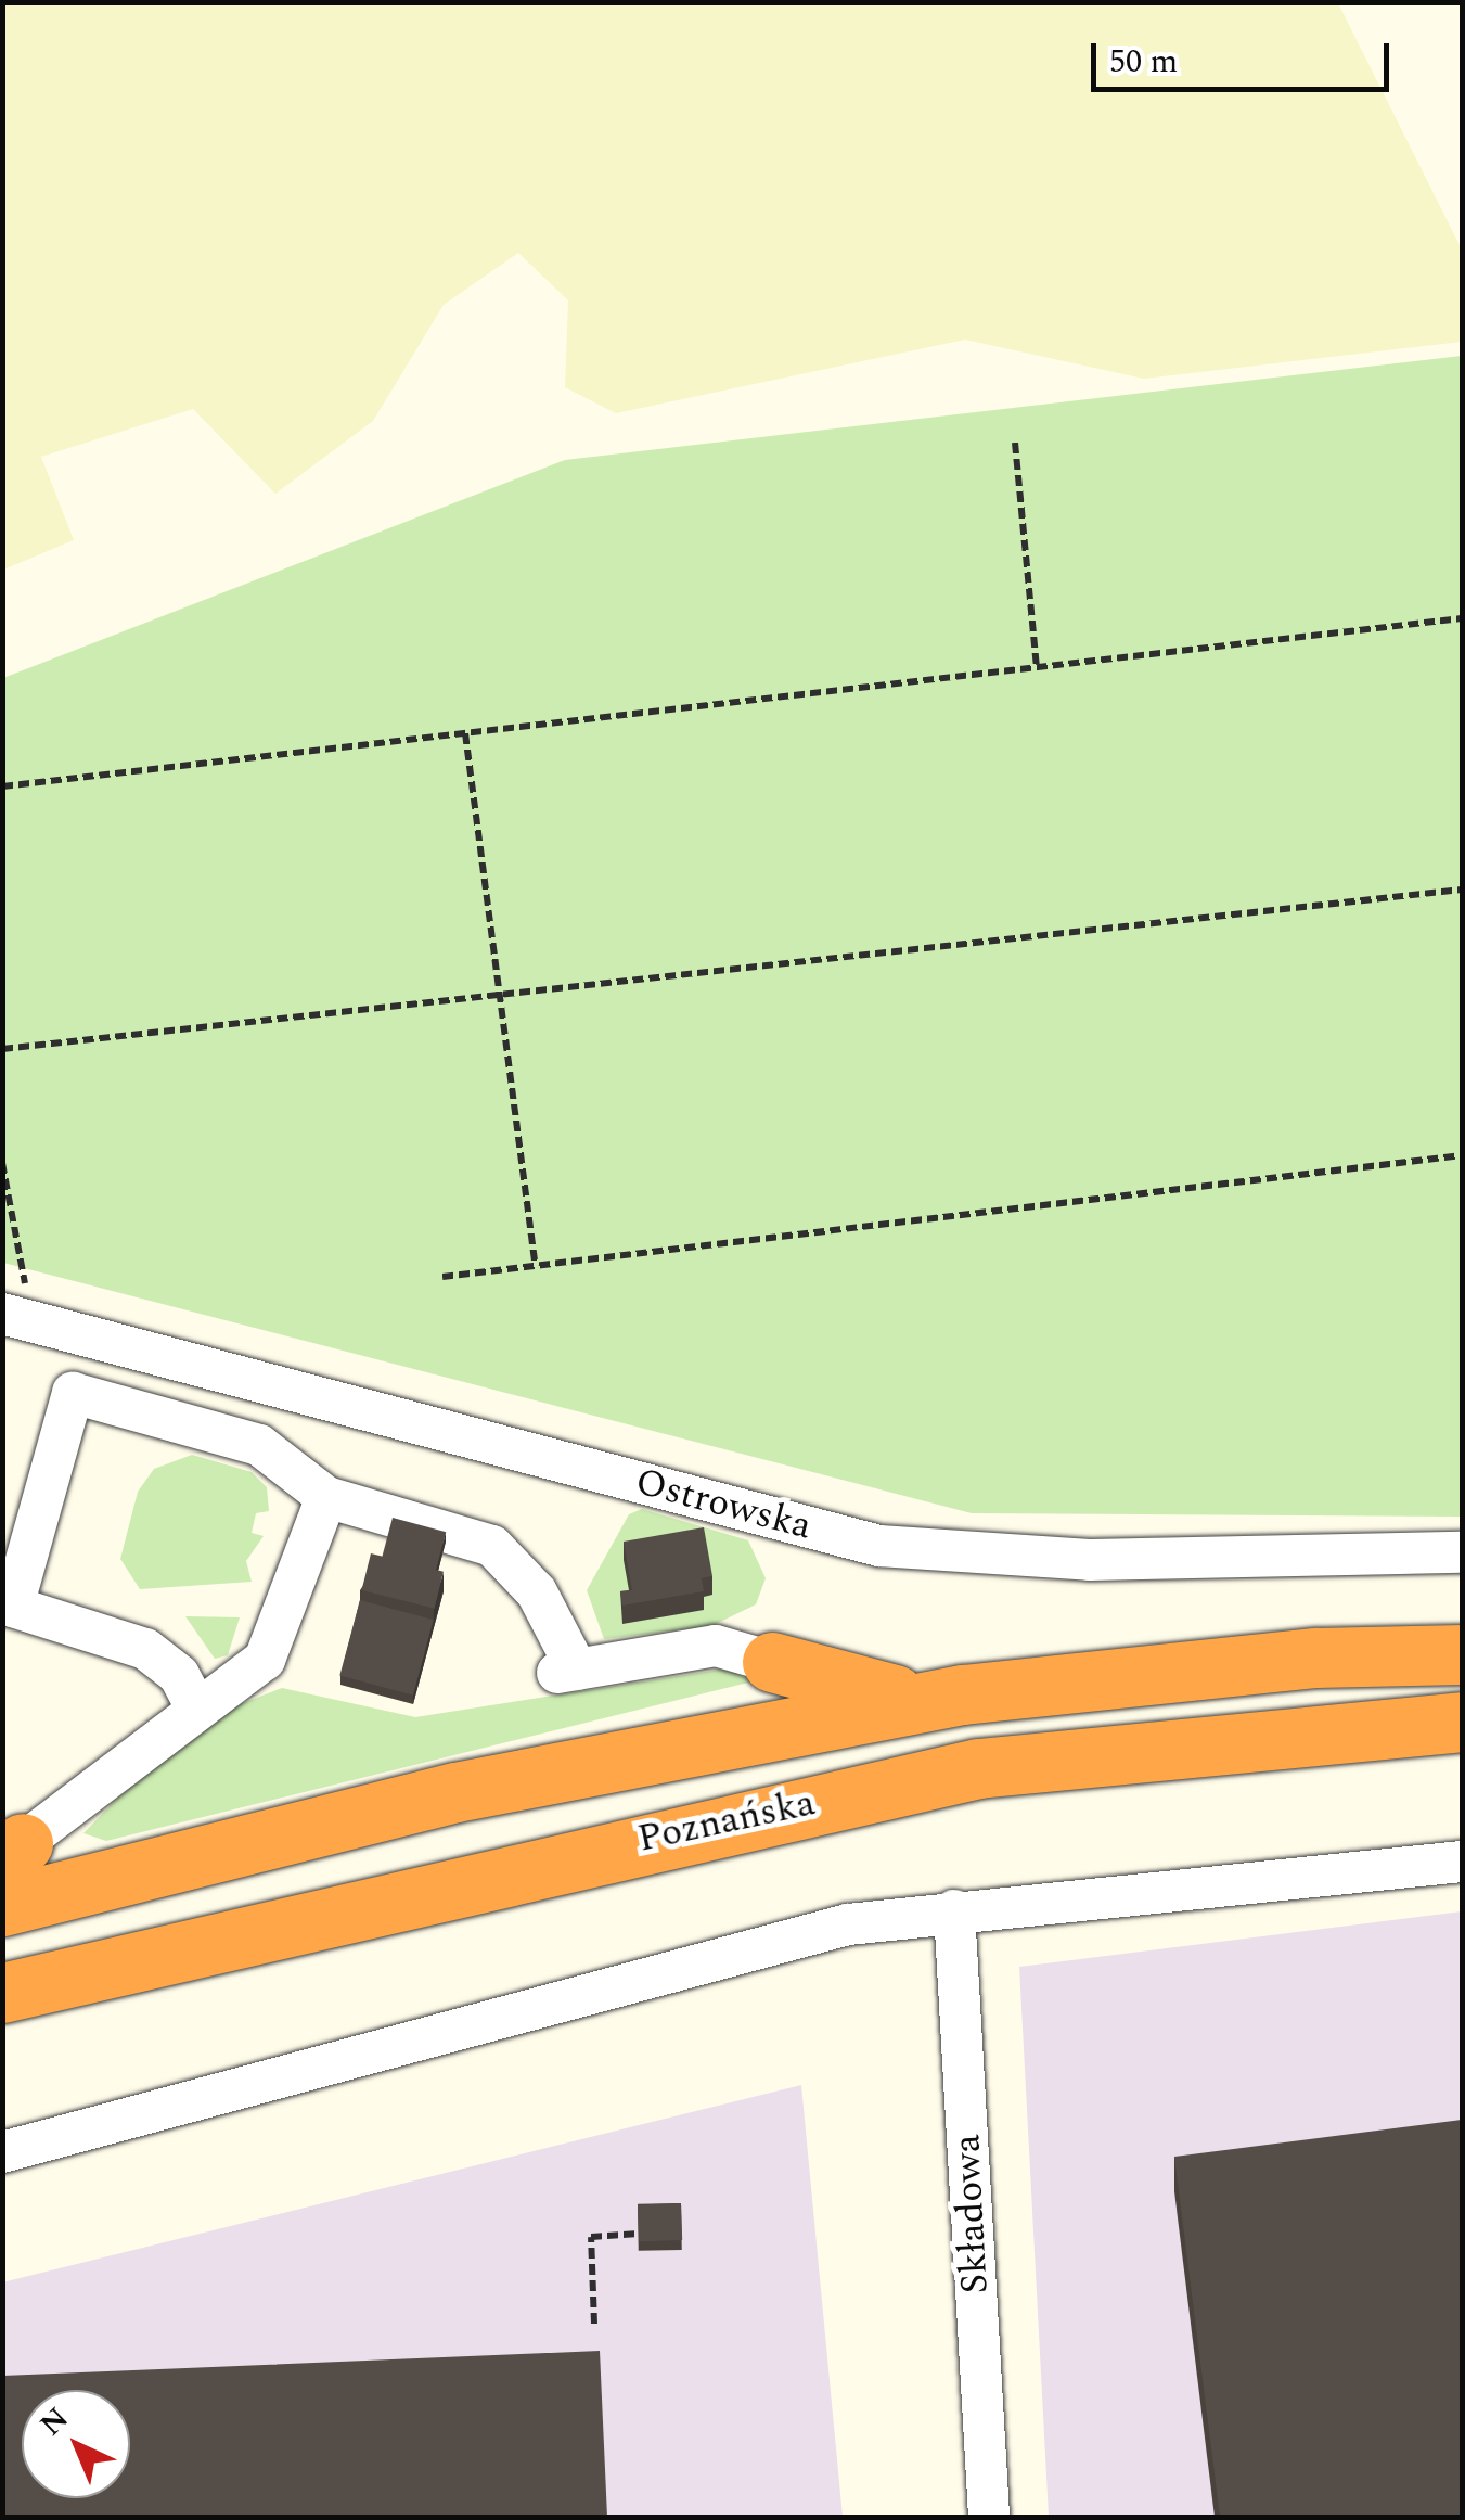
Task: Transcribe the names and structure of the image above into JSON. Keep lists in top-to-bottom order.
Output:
{
  "streets": {
    "highway": ["Poznańska"],
    "street": ["Ostrowska", "Składowa"]
  },
  "scale_bar": "50 m",
  "north": "top left"
}
